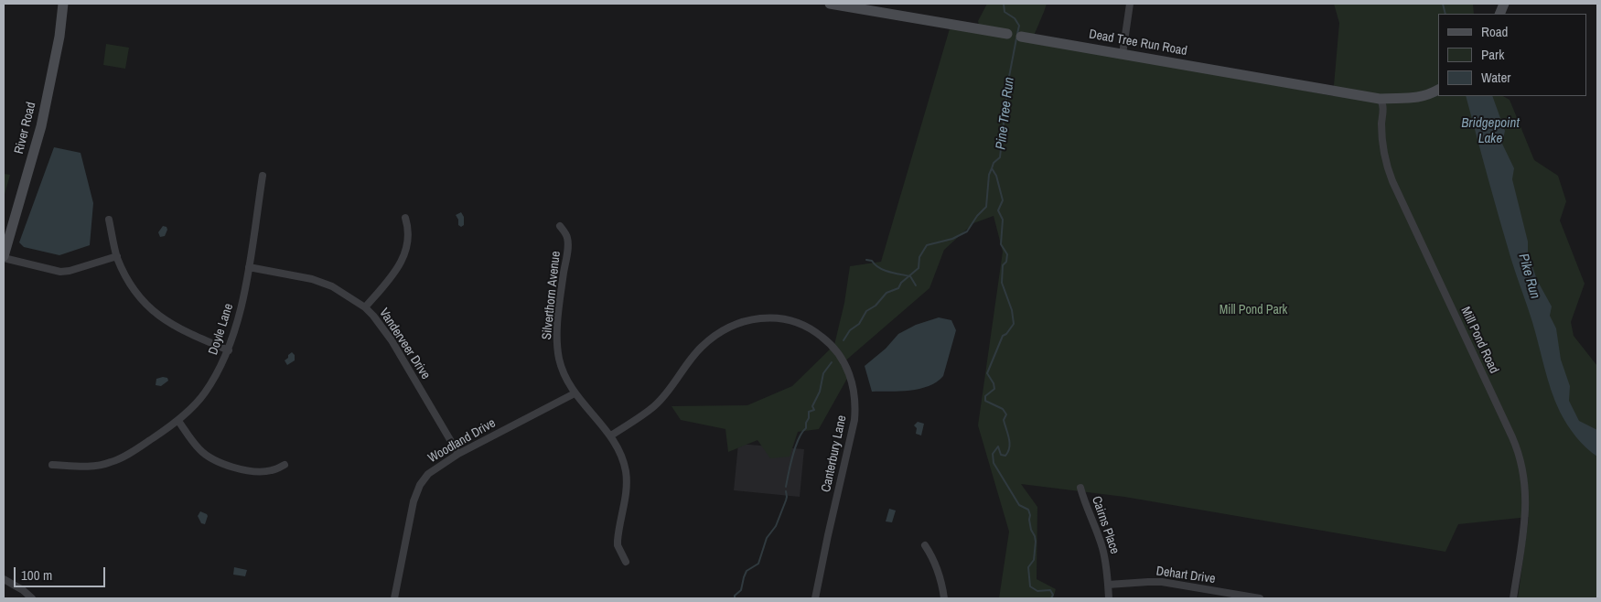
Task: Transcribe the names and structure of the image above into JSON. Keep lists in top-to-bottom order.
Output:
{
  "streets": {
    "street": [
      "Dead Tree Run Road",
      "River Road",
      "Silverthorn Avenue",
      "Doyle Lane",
      "Mill Pond Road",
      "Vanderveer Drive",
      "Woodland Drive",
      "Canterbury Lane",
      "Cairns Place",
      "Dehart Drive"
    ]
  },
  "crossings": [
    ["Dead Tree Run Road", "Mill Pond Road"],
    ["Silverthorn Avenue", "Woodland Drive"],
    ["Silverthorn Avenue", "Canterbury Lane"],
    ["Doyle Lane", "Vanderveer Drive"],
    ["Vanderveer Drive", "Woodland Drive"],
    ["Cairns Place", "Dehart Drive"]
  ],
  "water": ["Pine Tree Run", "Bridgepoint Lake", "Pike Run"],
  "parks": ["Mill Pond Park"],
  "legend": ["Road", "Park", "Water"],
  "scale_bar": "100 m"
}
